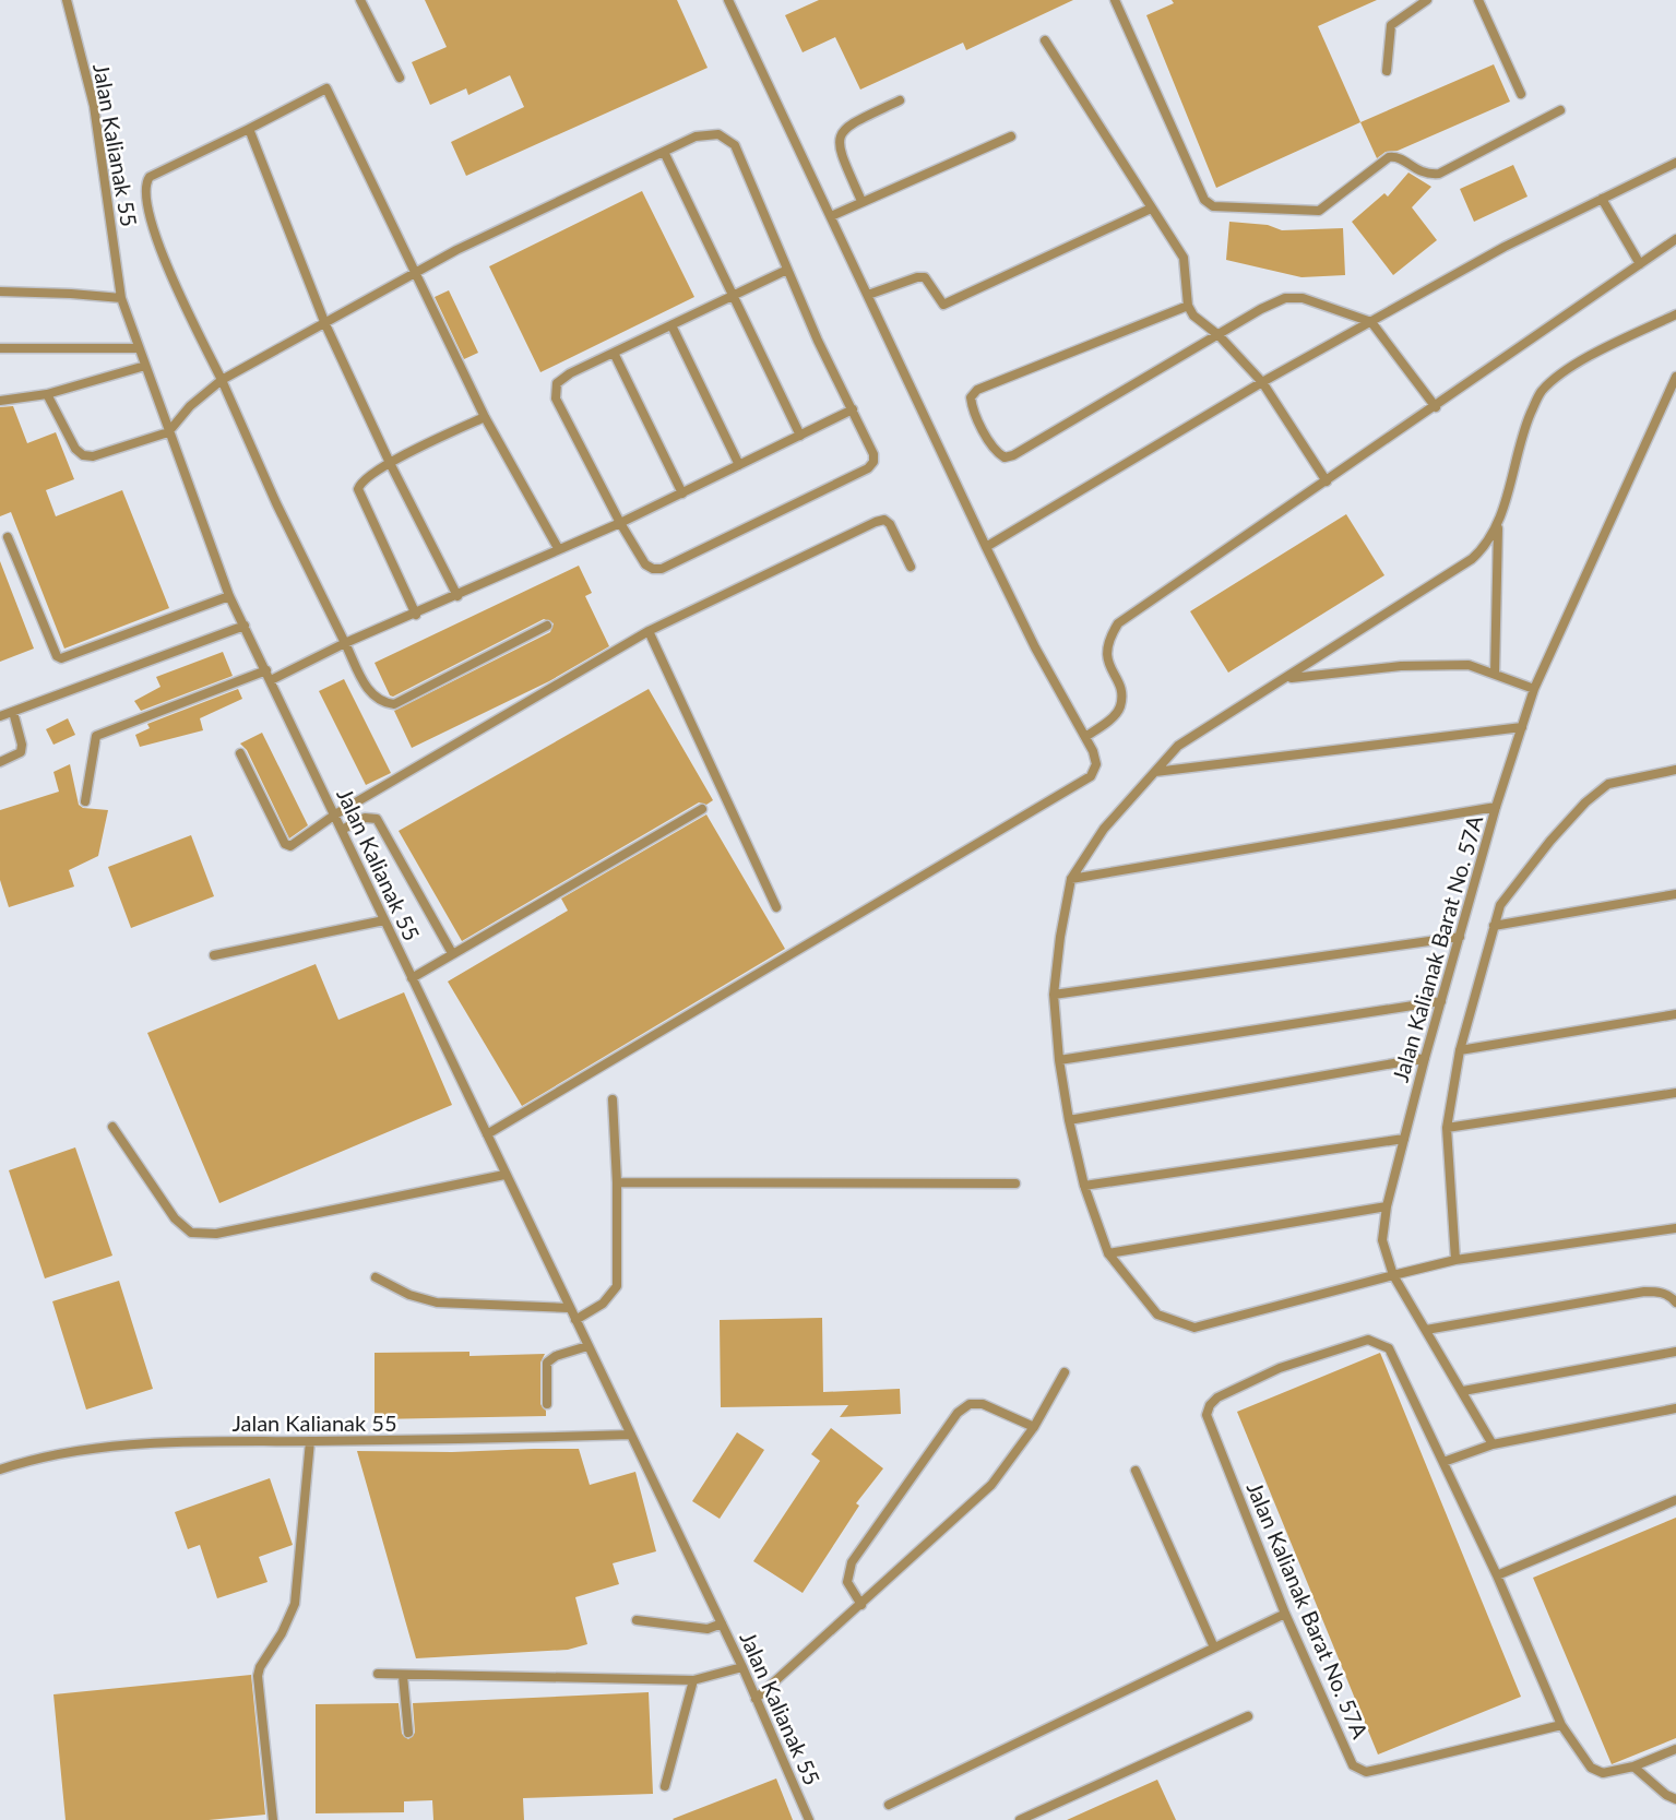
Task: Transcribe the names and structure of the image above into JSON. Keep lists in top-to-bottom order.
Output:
{
  "streets": {
    "lane": ["Jalan Kalianak 55", "Jalan Kalianak Barat No. 57A"]
  }
}
